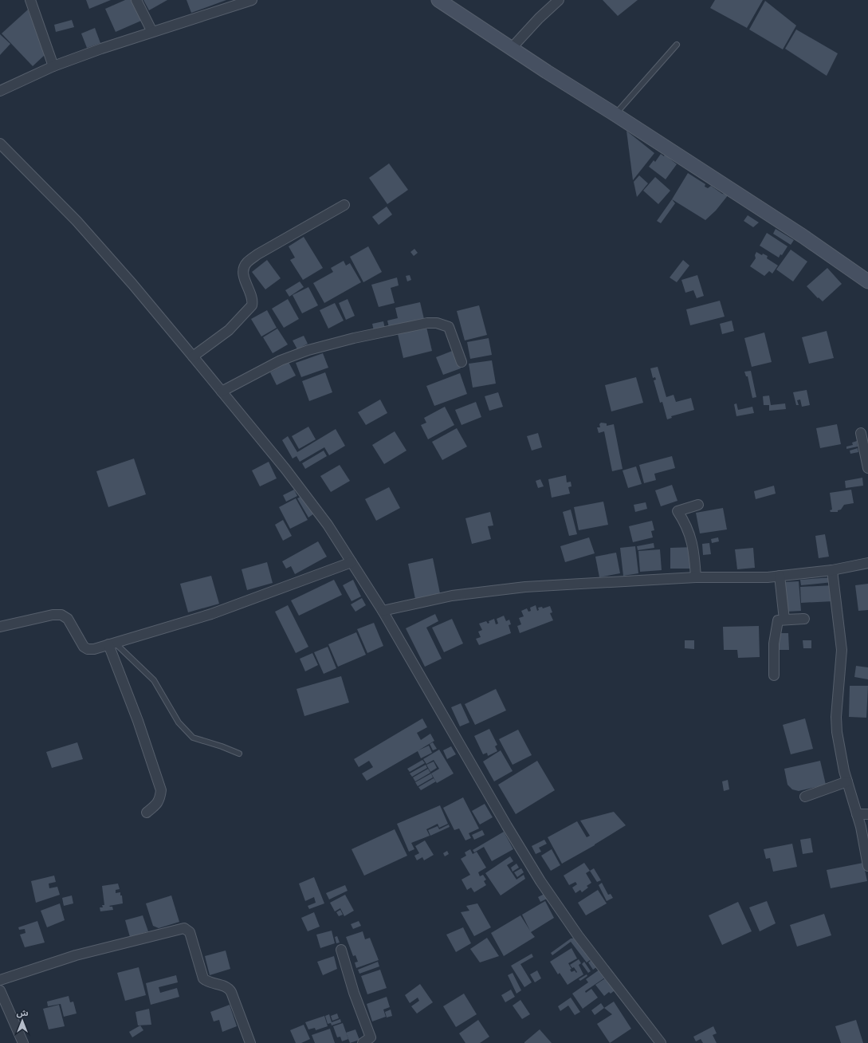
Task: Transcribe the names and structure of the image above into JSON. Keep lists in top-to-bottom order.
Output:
{
  "north": "top"
}
